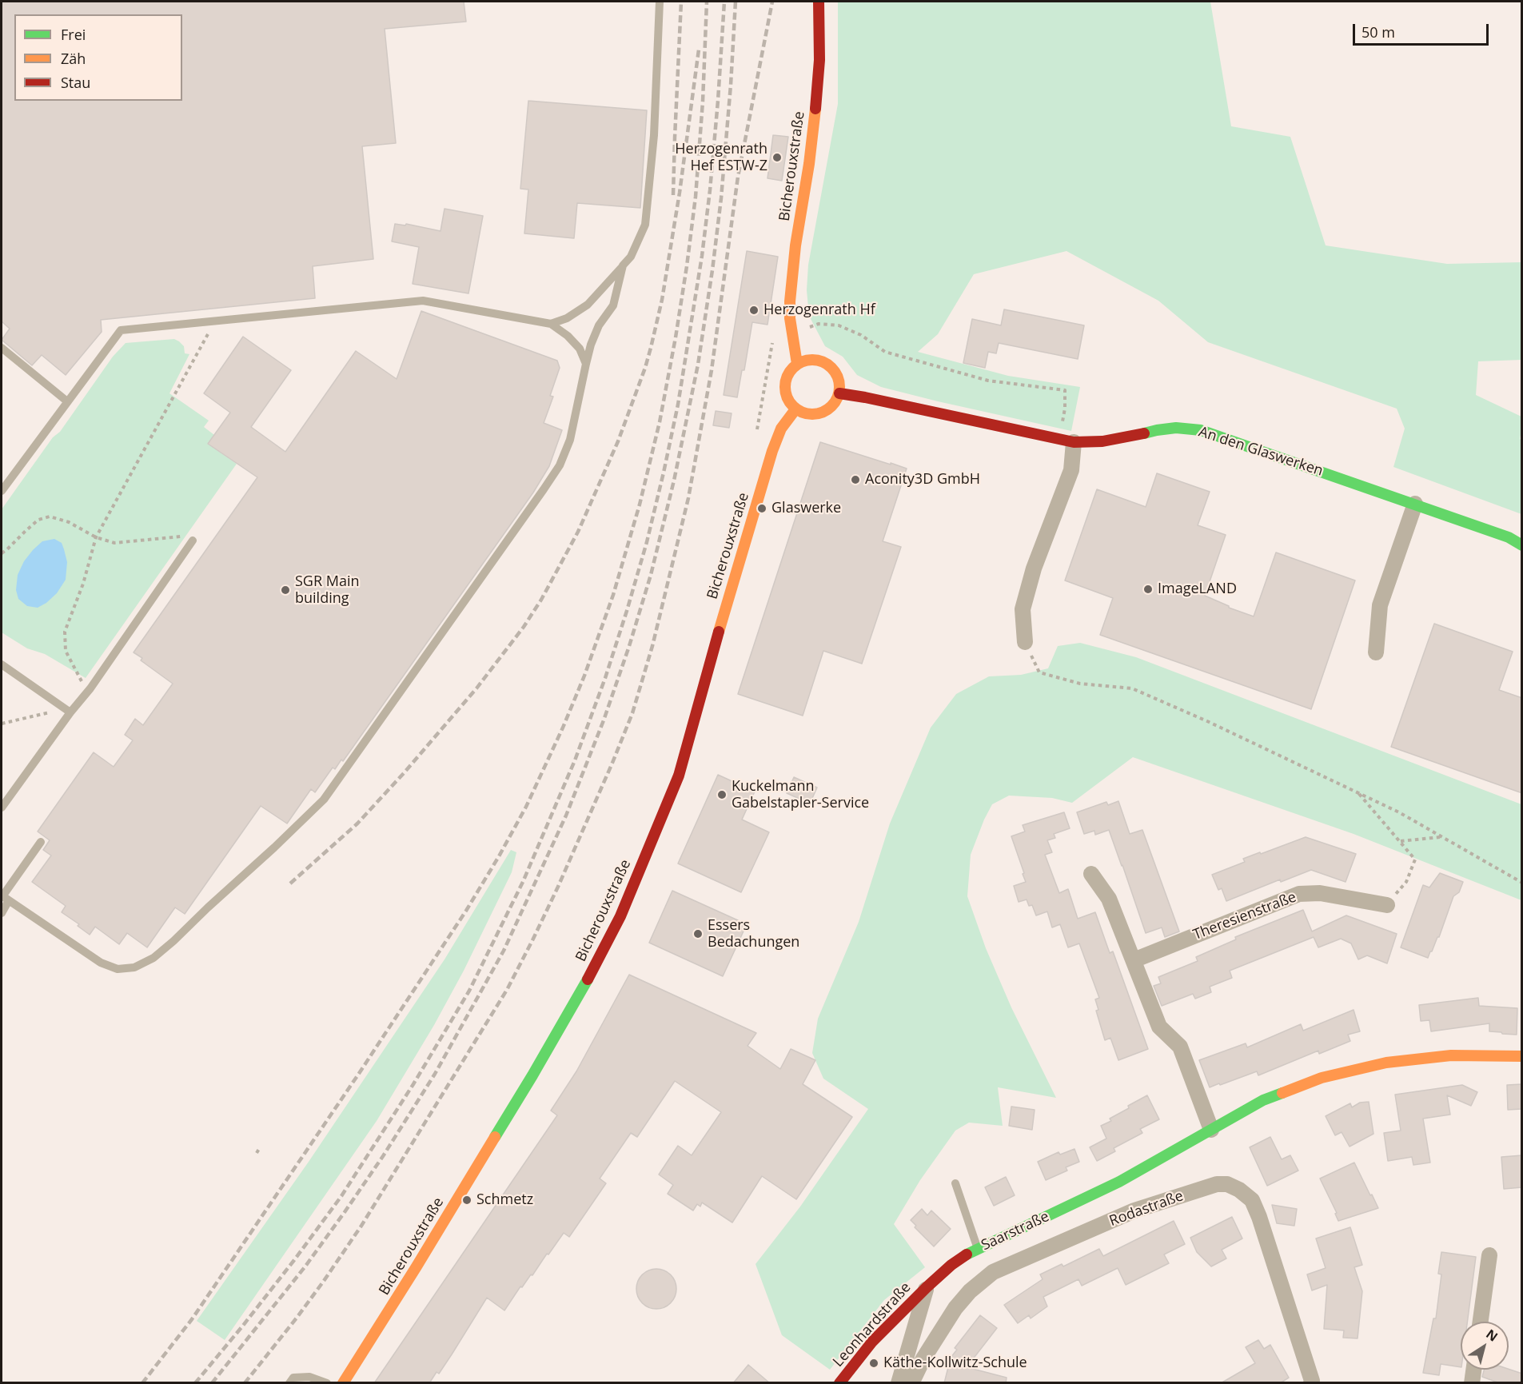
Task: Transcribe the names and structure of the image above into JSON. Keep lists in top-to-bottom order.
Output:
{
  "streets": {
    "street": [
      "Bicherouxstraße",
      "An den Glaswerken",
      "Theresienstraße",
      "Rodastraße",
      "Saarstraße",
      "Leonhardstraße"
    ]
  },
  "crossings": [
    ["Bicherouxstraße", "An den Glaswerken"],
    ["Saarstraße", "Leonhardstraße"]
  ],
  "places": [
    "Herzogenrath Hef ESTW-Z",
    "Herzogenrath Hf",
    "Aconity3D GmbH",
    "Glaswerke",
    "ImageLAND",
    "SGR Main building",
    "Kuckelmann Gabelstapler-Service",
    "Essers Bedachungen",
    "Schmetz",
    "Käthe-Kollwitz-Schule"
  ],
  "legend": ["Frei", "Zäh", "Stau"],
  "scale_bar": "50 m",
  "north": "top right"
}
